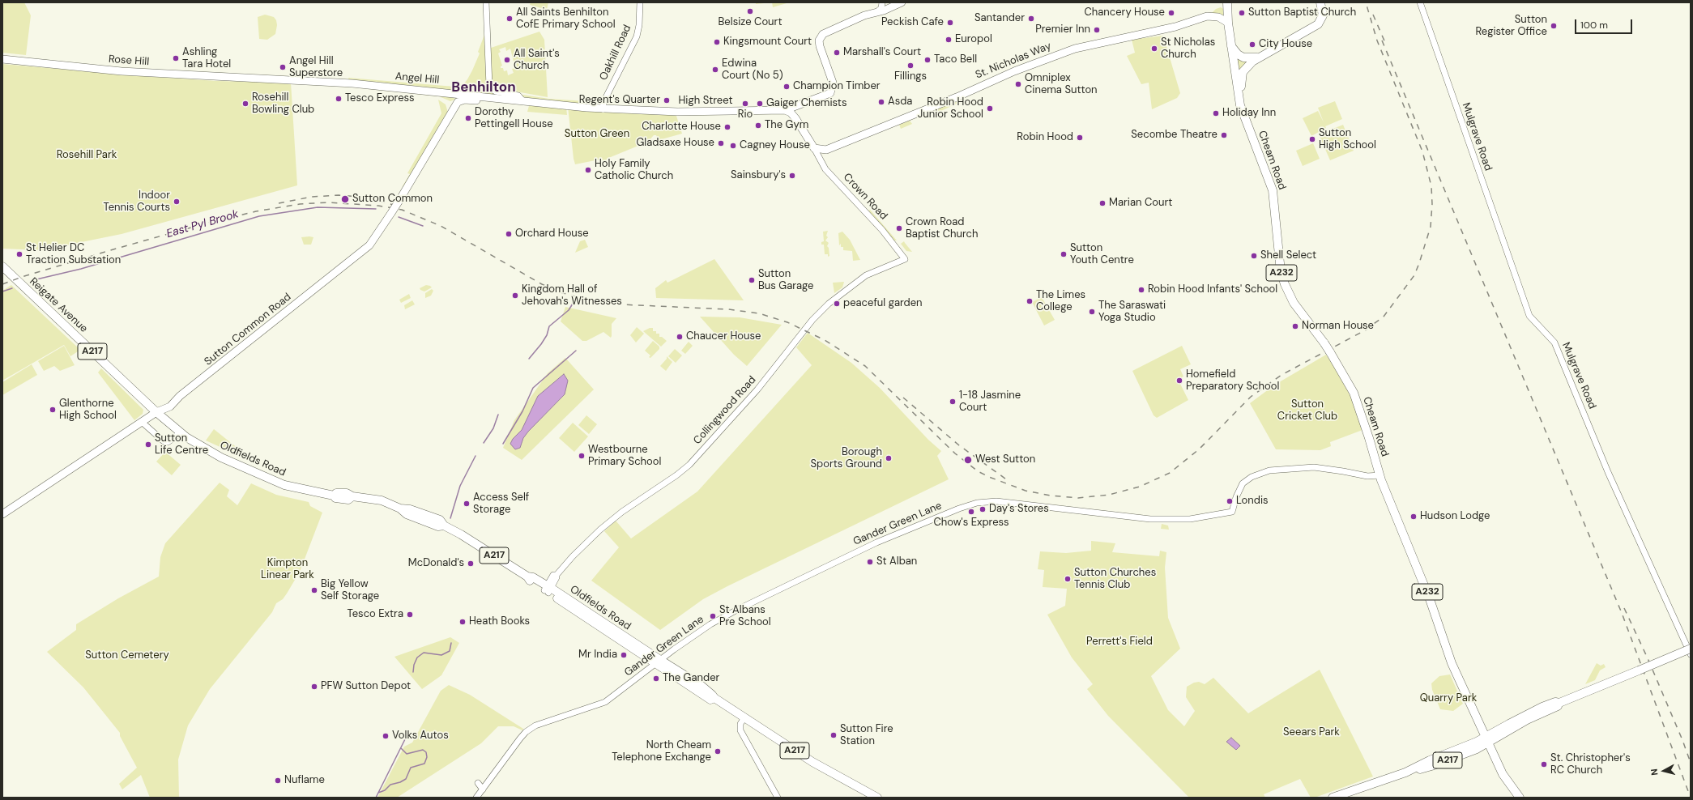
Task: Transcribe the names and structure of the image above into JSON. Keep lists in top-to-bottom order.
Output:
{
  "streets": {
    "highway": [
      "Cheam Road",
      "A232",
      "Reigate Avenue",
      "A217",
      "Oldfields Road"
    ],
    "main road": [
      "Rose Hill",
      "St. Nicholas Way",
      "Angel Hill",
      "High Street",
      "Crown Road",
      "Sutton Common Road"
    ],
    "street": [
      "Oakhill Road",
      "Mulgrave Road",
      "Collingwood Road",
      "Gander Green Lane"
    ]
  },
  "crossings": [
    ["Oakhill Road", "High Street"],
    ["Rose Hill", "Angel Hill"],
    ["St. Nicholas Way", "Cheam Road"],
    ["St. Nicholas Way", "Crown Road"],
    ["Angel Hill", "High Street"],
    ["Angel Hill", "Sutton Common Road"],
    ["High Street", "Crown Road"],
    ["Mulgrave Road", "A217"],
    ["Cheam Road", "A232"],
    ["Cheam Road", "A217"],
    ["Cheam Road", "Gander Green Lane"],
    ["Crown Road", "Collingwood Road"],
    ["A232", "A217"],
    ["Reigate Avenue", "Sutton Common Road"],
    ["Reigate Avenue", "Oldfields Road"],
    ["Sutton Common Road", "Oldfields Road"],
    ["A217", "Oldfields Road"],
    ["A217", "Gander Green Lane"],
    ["Collingwood Road", "Oldfields Road"],
    ["Oldfields Road", "Gander Green Lane"]
  ],
  "districts": ["Benhilton"],
  "water": ["East Pyl Brook"],
  "parks": [
    "Sutton Green",
    "Rosehill Park",
    "Sutton Cricket Club",
    "Kimpton Linear Park",
    "Perrett's Field",
    "Sutton Cemetery",
    "Quarry Park",
    "Seears Park"
  ],
  "places": [
    "Belsize Court",
    "Chancery House",
    "Sutton Baptist Church",
    "All Saints Benhilton CofE Primary School",
    "Santander",
    "Peckish Cafe",
    "Sutton Register Office",
    "Premier Inn",
    "Europol",
    "Kingsmount Court",
    "City House",
    "St Nicholas Church",
    "Marshall's Court",
    "Ashling Tara Hotel",
    "All Saint's Church",
    "Taco Bell",
    "Fillings",
    "Angel Hill Superstore",
    "Edwina Court (No 5)",
    "Omniplex Cinema Sutton",
    "Champion Timber",
    "Tesco Express",
    "Regent's Quarter",
    "Asda",
    "Rosehill Bowling Club",
    "Rio",
    "Gaiger Chemists",
    "Robin Hood Junior School",
    "Holiday Inn",
    "Dorothy Pettingell House",
    "The Gym",
    "Charlotte House",
    "Secombe Theatre",
    "Robin Hood",
    "Sutton High School",
    "Gladsaxe House",
    "Cagney House",
    "Holy Family Catholic Church",
    "Sainsbury's",
    "Sutton Common",
    "Indoor Tennis Courts",
    "Marian Court",
    "Crown Road Baptist Church",
    "Orchard House",
    "St Helier DC Traction Substation",
    "Sutton Youth Centre",
    "Shell Select",
    "Sutton Bus Garage",
    "Robin Hood Infants' School",
    "Kingdom Hall of Jehovah's Witnesses",
    "The Limes College",
    "peaceful garden",
    "The Saraswati Yoga Studio",
    "Norman House",
    "Chaucer House",
    "Homefield Preparatory School",
    "1-18 Jasmine Court",
    "Glenthorne High School",
    "Sutton Life Centre",
    "Westbourne Primary School",
    "Borough Sports Ground",
    "West Sutton",
    "Londis",
    "Access Self Storage",
    "Day's Stores",
    "Chow's Express",
    "Hudson Lodge",
    "St Alban",
    "McDonald's",
    "Sutton Churches Tennis Club",
    "Big Yellow Self Storage",
    "Tesco Extra",
    "St Albans Pre School",
    "Heath Books",
    "Mr India",
    "The Gander",
    "PFW Sutton Depot",
    "Sutton Fire Station",
    "Volks Autos",
    "North Cheam Telephone Exchange",
    "St. Christopher's RC Church",
    "Nuflame"
  ],
  "scale_bar": "100 m",
  "north": "left"
}
